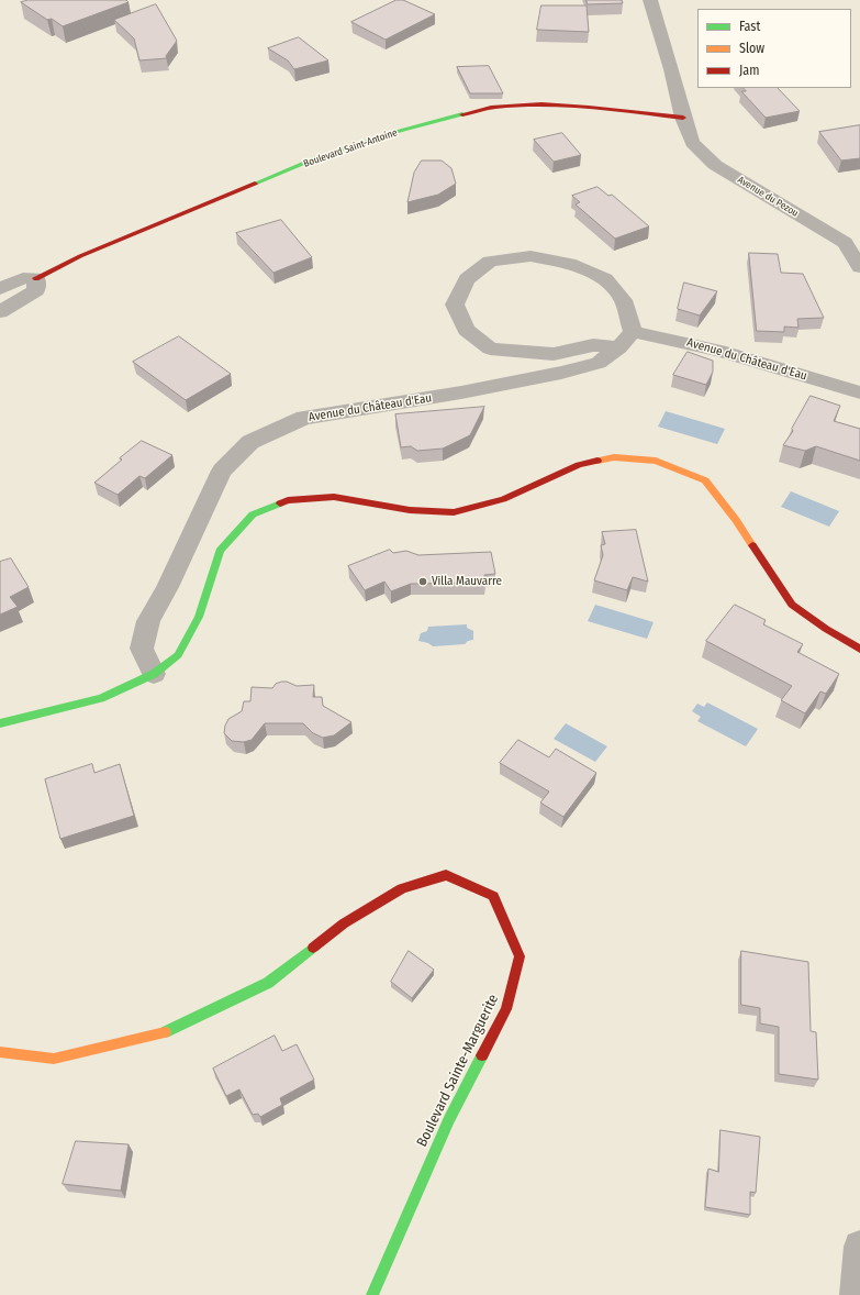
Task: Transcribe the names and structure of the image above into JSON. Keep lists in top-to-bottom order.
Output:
{
  "streets": {
    "street": [
      "Boulevard Saint-Antoine",
      "Avenue du Pezou",
      "Avenue du Château d'Eau",
      "Boulevard Sainte-Marguerite"
    ]
  },
  "crossings": [
    ["Boulevard Saint-Antoine", "Avenue du Pezou"]
  ],
  "places": ["Villa Mauvarre"],
  "legend": ["Fast", "Slow", "Jam"]
}
